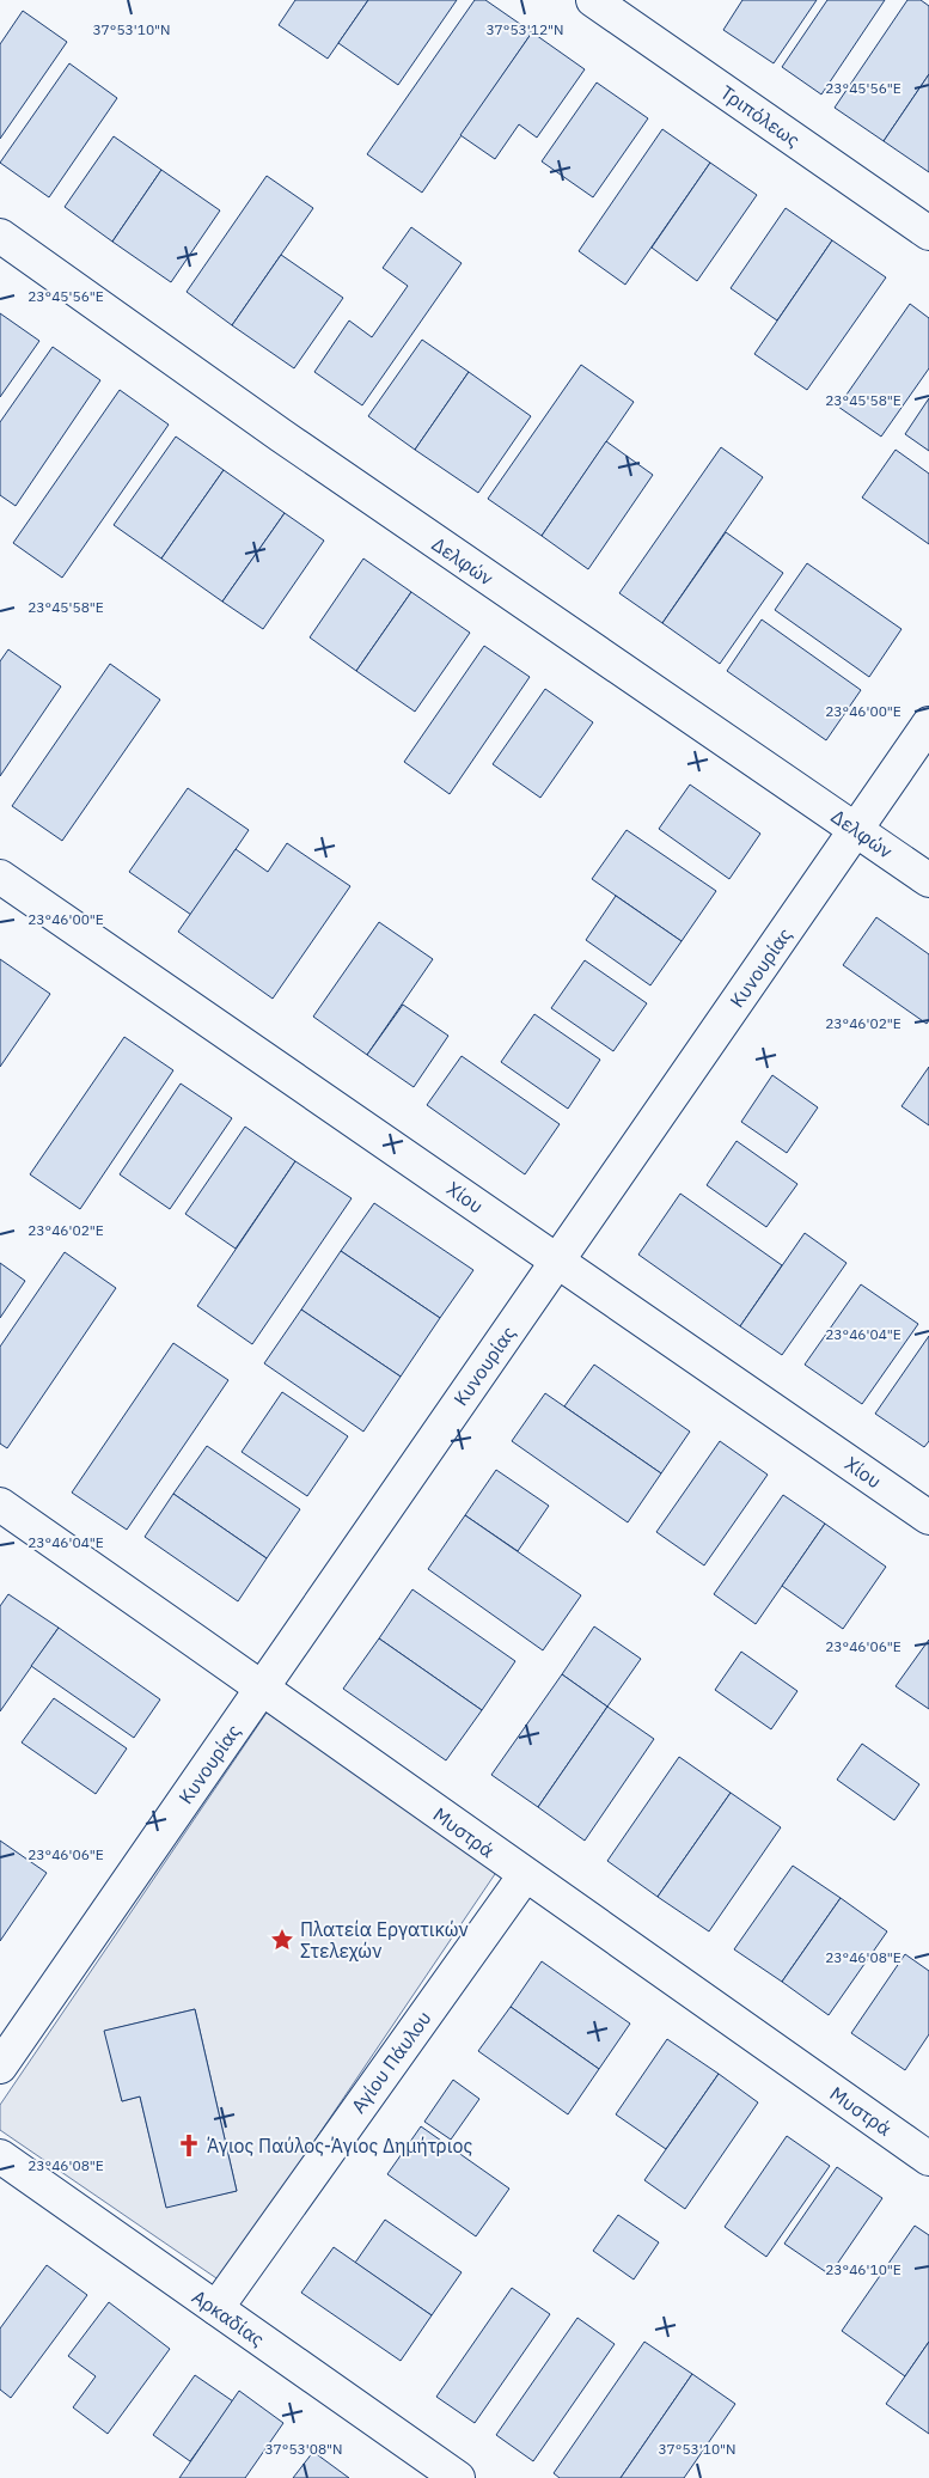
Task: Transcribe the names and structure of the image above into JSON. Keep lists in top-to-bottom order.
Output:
{
  "streets": {
    "street": [
      "Τριπόλεως",
      "Δελφών",
      "Κυνουρίας",
      "Χίου",
      "Μυστρά",
      "Αγίου Πάυλου",
      "Αρκαδίας"
    ]
  },
  "crossings": [
    ["Δελφών", "Κυνουρίας"],
    ["Κυνουρίας", "Χίου"],
    ["Κυνουρίας", "Μυστρά"],
    ["Μυστρά", "Αγίου Πάυλου"],
    ["Αγίου Πάυλου", "Αρκαδίας"]
  ],
  "places": {
    "place": ["Πλατεία Εργατικών Στελεχών"],
    "church": ["Άγιος Παύλος-Άγιος Δημήτριος"]
  },
  "coordinates": [
    "37°53'10\"N",
    "37°53'12\"N",
    "23°45'56\"E",
    "23°45'58\"E",
    "23°46'00\"E",
    "23°46'02\"E",
    "23°46'04\"E",
    "23°46'06\"E",
    "23°46'08\"E",
    "23°46'10\"E",
    "37°53'08\"N"
  ]
}
